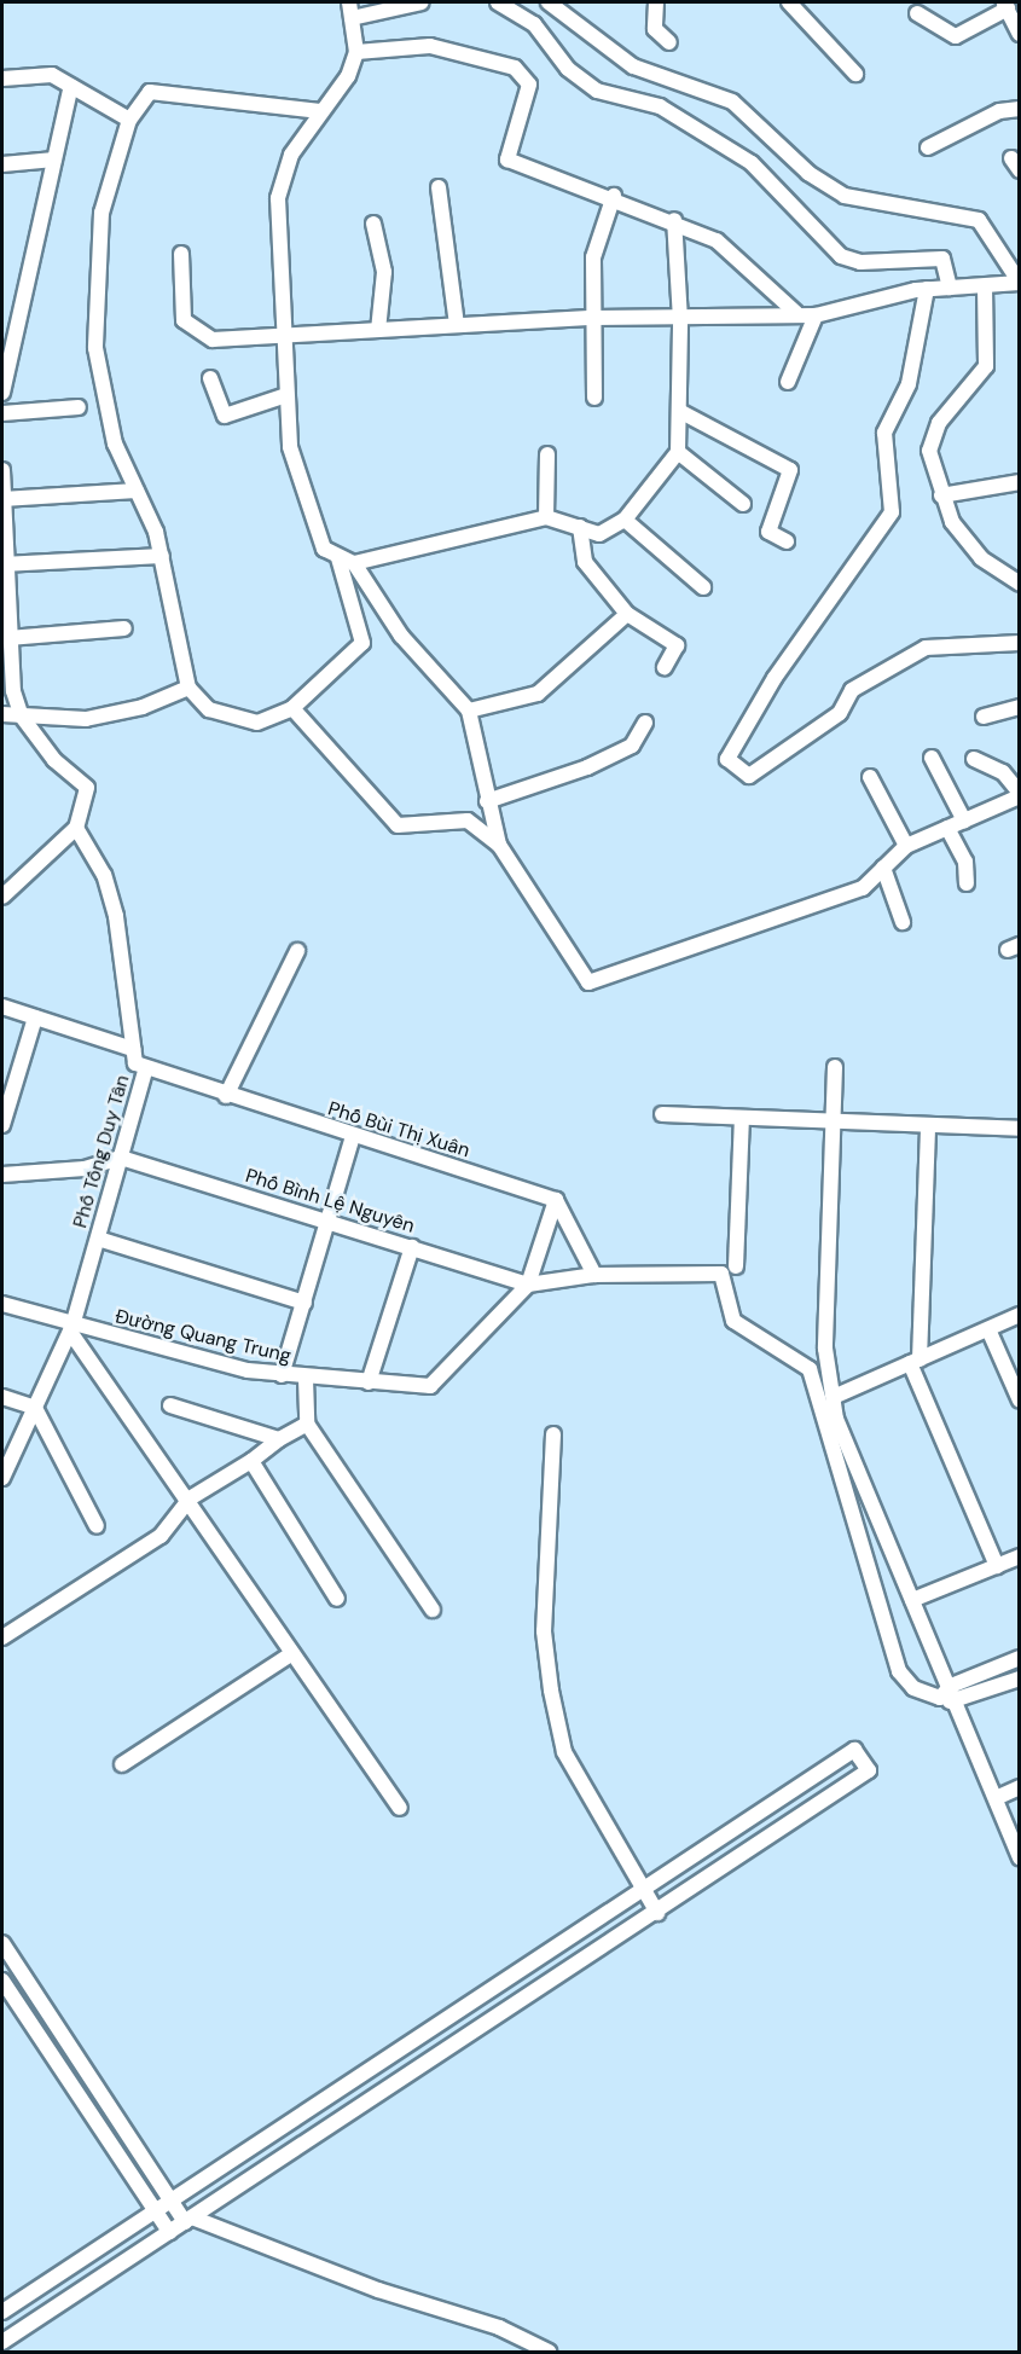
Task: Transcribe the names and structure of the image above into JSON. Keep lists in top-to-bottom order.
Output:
{
  "streets": {
    "street": [
      "Phố Bùi Thị Xuân",
      "Phố Tống Duy Tân",
      "Phố Bình Lệ Nguyên",
      "Đường Quang Trung"
    ]
  },
  "crossings": [
    ["Phố Bùi Thị Xuân", "Phố Tống Duy Tân"],
    ["Phố Tống Duy Tân", "Phố Bình Lệ Nguyên"],
    ["Phố Tống Duy Tân", "Đường Quang Trung"],
    ["Phố Bình Lệ Nguyên", "Đường Quang Trung"]
  ]
}
